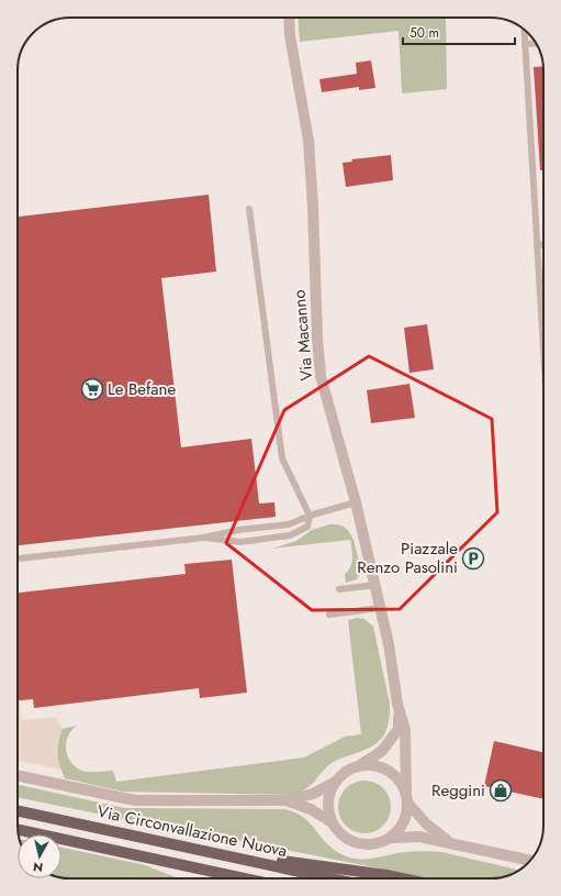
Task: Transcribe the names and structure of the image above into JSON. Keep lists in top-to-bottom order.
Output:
{
  "streets": {
    "main road": ["Via Circonvallazione Nuova"],
    "street": ["Via Macanno"]
  },
  "places": {
    "supermarket": ["Le Befane"],
    "parking": ["Piazzale Renzo Pasolini"],
    "shop": ["Reggini"]
  },
  "scale_bar": "50 m",
  "north": "bottom"
}
